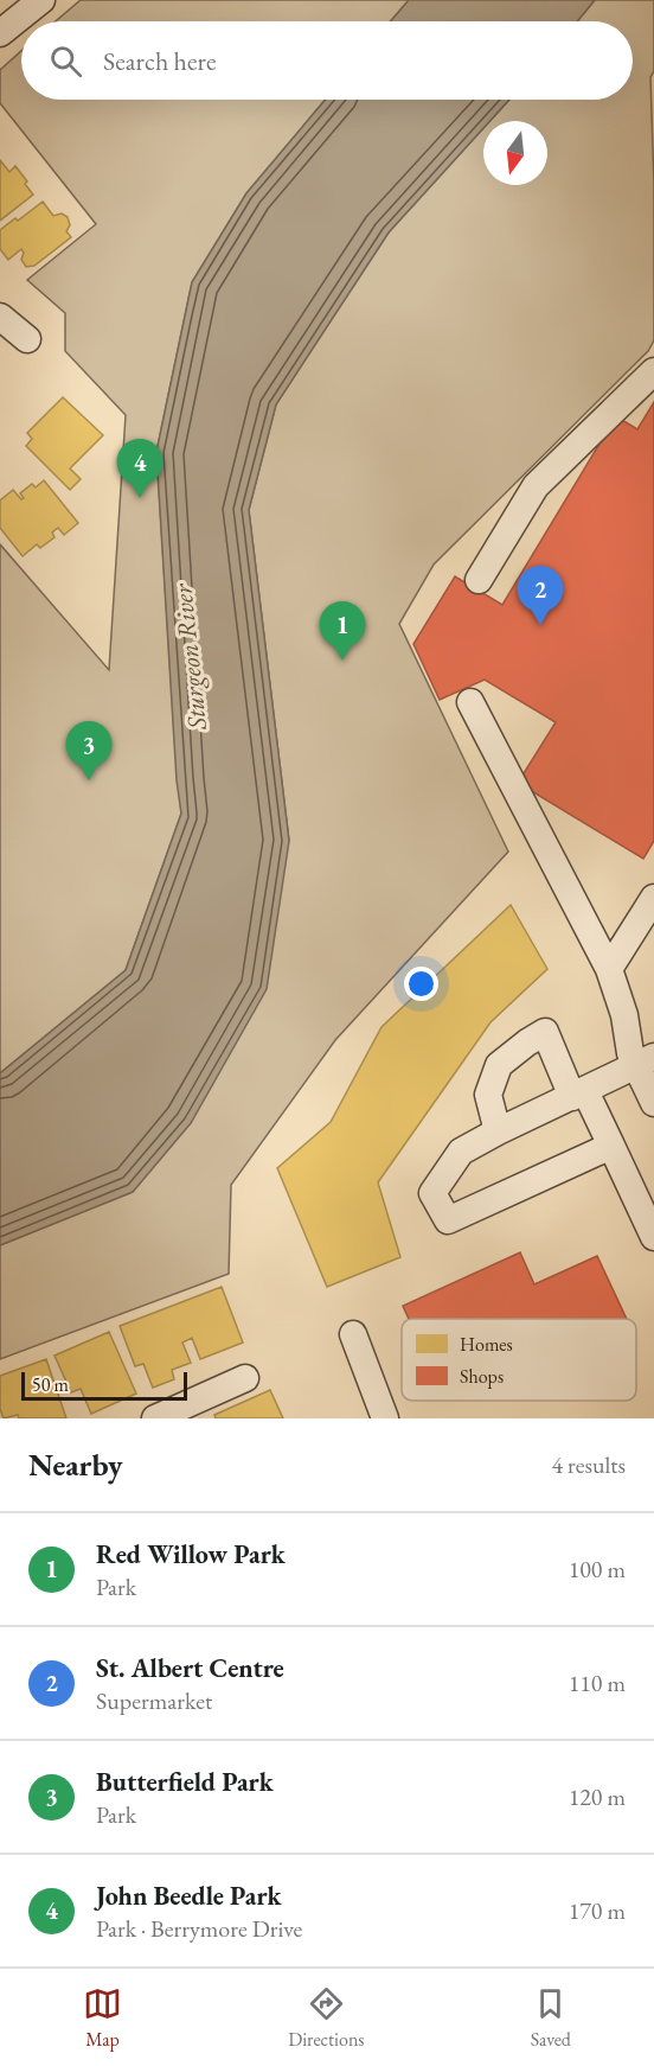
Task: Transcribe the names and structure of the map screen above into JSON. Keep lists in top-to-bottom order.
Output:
{
  "water": ["Sturgeon River"],
  "legend": ["Homes", "Shops"],
  "scale_bar": "50 m",
  "north": "bottom",
  "page": {
    "search": "Search here",
    "pins": [
      "4",
      "2",
      "1",
      "3"
    ],
    "scale": "50 m",
    "heading": ["Nearby", "4 results"],
    "list": [
      {
        "mark": "1",
        "name": "Red Willow Park",
        "note": "Park",
        "value": "100 m"
      },
      {
        "mark": "2",
        "name": "St. Albert Centre",
        "note": "Supermarket",
        "value": "110 m"
      },
      {
        "mark": "3",
        "name": "Butterfield Park",
        "note": "Park",
        "value": "120 m"
      },
      {
        "mark": "4",
        "name": "John Beedle Park",
        "note": "Park · Berrymore Drive",
        "value": "170 m"
      }
    ],
    "nav": ["Map", "Directions", "Saved"]
  }
}
